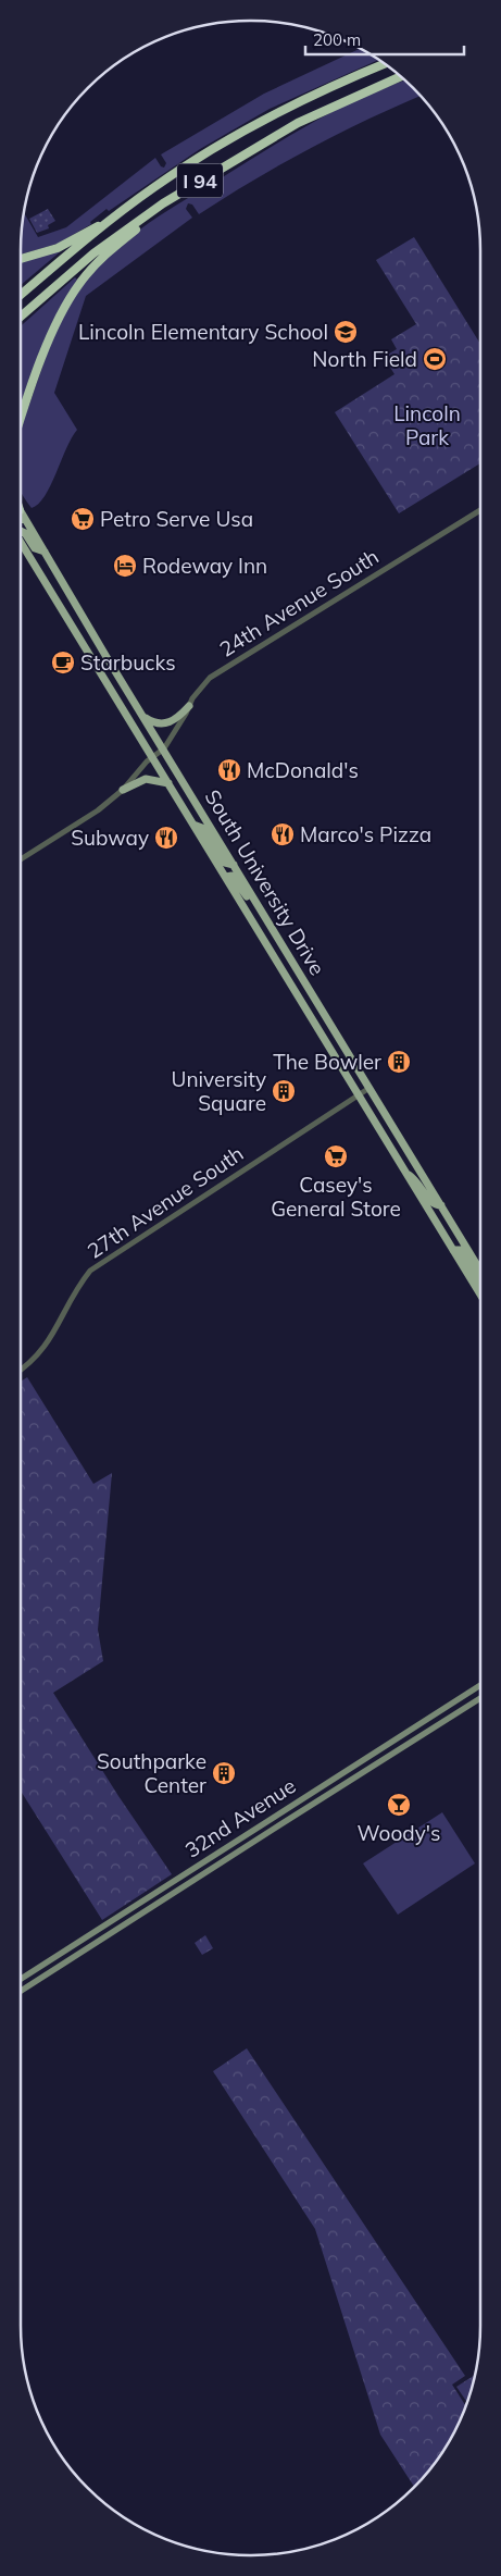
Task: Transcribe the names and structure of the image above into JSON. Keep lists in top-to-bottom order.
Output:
{
  "streets": {
    "highway": ["I 94"],
    "main road": ["South University Drive", "32nd Avenue"],
    "street": ["24th Avenue South", "27th Avenue South"]
  },
  "crossings": [
    ["24th Avenue South", "South University Drive"],
    ["South University Drive", "27th Avenue South"]
  ],
  "parks": ["Lincoln Park"],
  "places": {
    "school or university": ["Lincoln Elementary School"],
    "sports": ["North Field"],
    "supermarket": ["Petro Serve Usa", "Casey's General Store"],
    "hotel": ["Rodeway Inn"],
    "cafe": ["Starbucks"],
    "restaurant": ["McDonald's", "Marco's Pizza", "Subway"],
    "building": ["The Bowler", "University Square", "Southparke Center"],
    "bar": ["Woody's"]
  },
  "scale_bar": "200 m"
}
